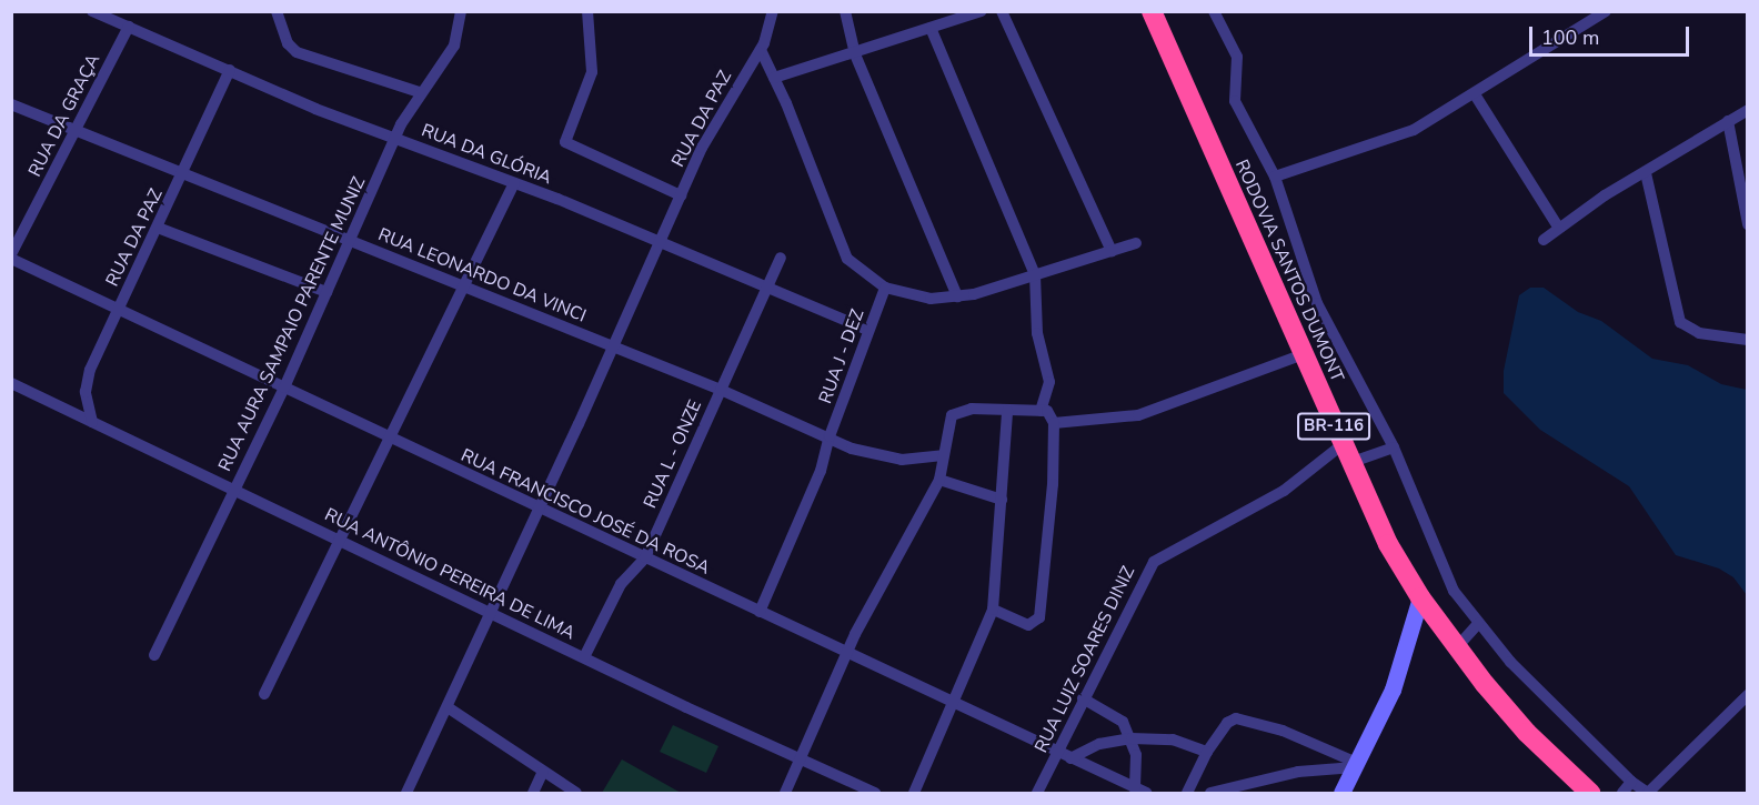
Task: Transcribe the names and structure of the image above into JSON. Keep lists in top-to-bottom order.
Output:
{
  "streets": {
    "highway": ["RODOVIA SANTOS DUMONT", "BR-116"],
    "street": [
      "RUA DA GRAÇA",
      "RUA DA PAZ",
      "RUA DA GLÓRIA",
      "RUA LEONARDO DA VINCI",
      "RUA AURA SAMPAIO PARENTE MUNIZ",
      "RUA J - DEZ",
      "RUA L - ONZE",
      "RUA FRANCISCO JOSÉ DA ROSA",
      "RUA ANTÔNIO PEREIRA DE LIMA",
      "RUA LUIZ SOARES DINIZ"
    ]
  },
  "crossings": [
    ["RUA DA GRAÇA", "RUA DA GLÓRIA"],
    ["RUA DA GRAÇA", "RUA LEONARDO DA VINCI"],
    ["RUA DA GRAÇA", "RUA FRANCISCO JOSÉ DA ROSA"],
    ["RUA DA PAZ", "RUA DA GLÓRIA"],
    ["RUA DA PAZ", "RUA LEONARDO DA VINCI"],
    ["RUA DA PAZ", "RUA FRANCISCO JOSÉ DA ROSA"],
    ["RUA DA PAZ", "RUA ANTÔNIO PEREIRA DE LIMA"],
    ["RUA DA GLÓRIA", "RUA AURA SAMPAIO PARENTE MUNIZ"],
    ["RUA DA GLÓRIA", "RUA J - DEZ"],
    ["RUA DA GLÓRIA", "RUA L - ONZE"],
    ["RODOVIA SANTOS DUMONT", "RUA LUIZ SOARES DINIZ"],
    ["RUA LEONARDO DA VINCI", "RUA AURA SAMPAIO PARENTE MUNIZ"],
    ["RUA LEONARDO DA VINCI", "RUA J - DEZ"],
    ["RUA LEONARDO DA VINCI", "RUA L - ONZE"],
    ["RUA AURA SAMPAIO PARENTE MUNIZ", "RUA FRANCISCO JOSÉ DA ROSA"],
    ["RUA AURA SAMPAIO PARENTE MUNIZ", "RUA ANTÔNIO PEREIRA DE LIMA"],
    ["RUA J - DEZ", "RUA FRANCISCO JOSÉ DA ROSA"],
    ["RUA L - ONZE", "RUA FRANCISCO JOSÉ DA ROSA"],
    ["RUA L - ONZE", "RUA ANTÔNIO PEREIRA DE LIMA"],
    ["RUA FRANCISCO JOSÉ DA ROSA", "RUA LUIZ SOARES DINIZ"]
  ],
  "scale_bar": "100 m"
}
